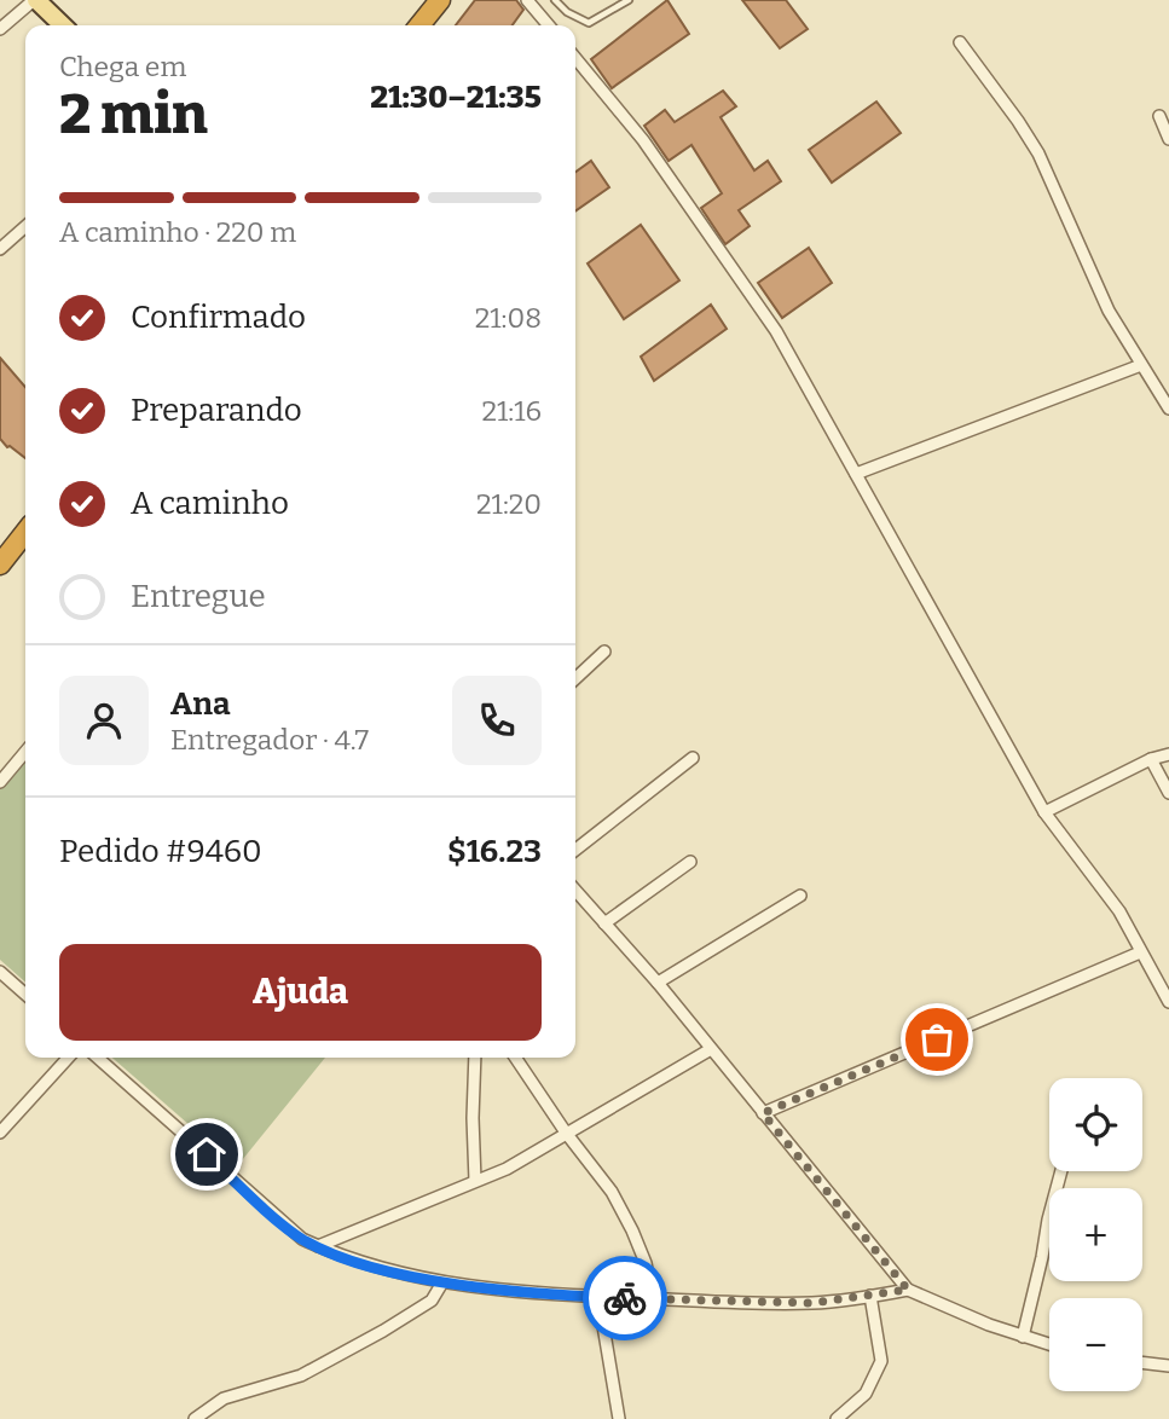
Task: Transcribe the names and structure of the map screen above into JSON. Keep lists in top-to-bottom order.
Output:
{
  "page": {
    "heading": ["2 min", "Chega em", "21:30–21:35"],
    "panel": [
      "Ana",
      "Entregador · 4.7",
      "Pedido #9460",
      "$16.23"
    ],
    "bar": "A caminho · 220 m",
    "list": [
      ["Confirmado", "21:08"],
      ["Preparando", "21:16"],
      ["A caminho", "21:20"],
      "Entregue"
    ],
    "buttons": "Ajuda",
    "map_buttons": ["+", "−"]
  }
}
